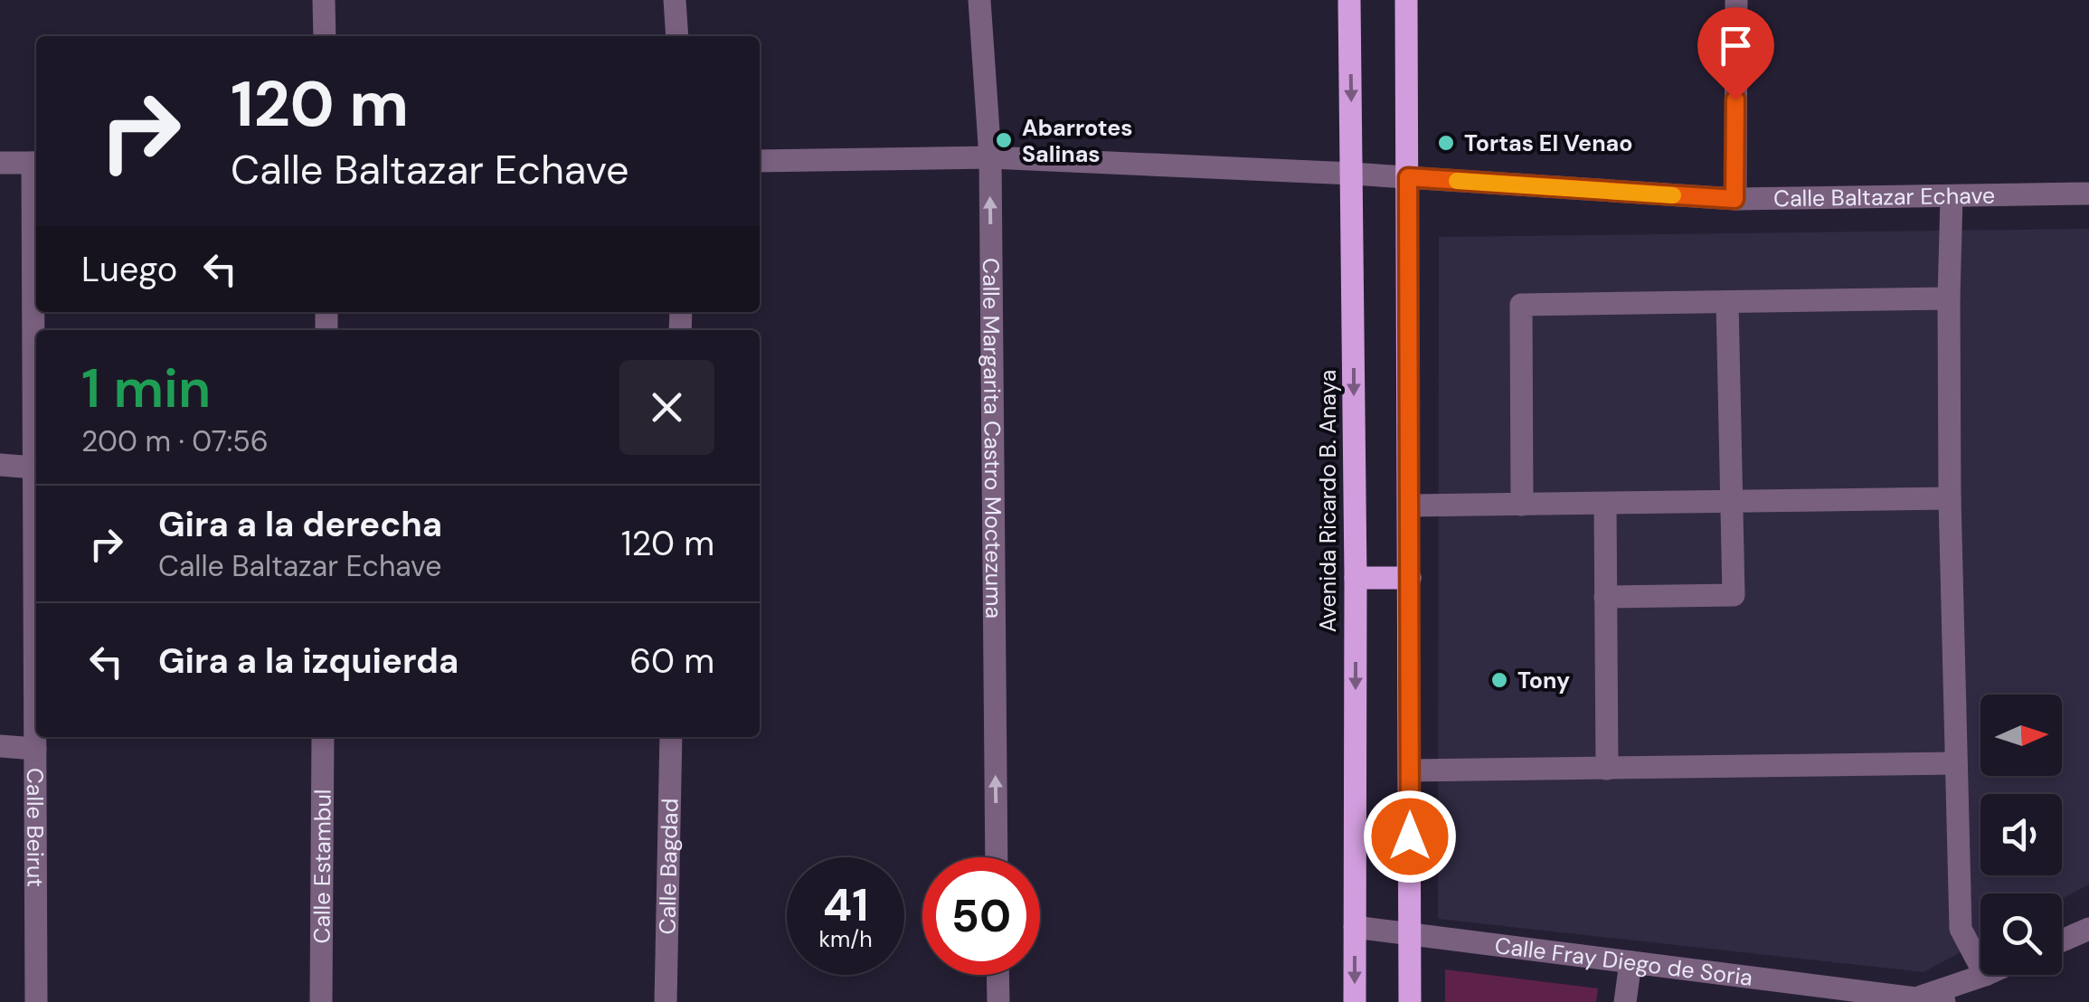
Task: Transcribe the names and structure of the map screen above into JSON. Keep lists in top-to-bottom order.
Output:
{
  "streets": {
    "main road": ["Avenida Ricardo B. Anaya"],
    "street": [
      "Calle Baltazar Echave",
      "Calle Margarita Castro Moctezuma",
      "Calle Beirut",
      "Calle Estambul",
      "Calle Bagdad",
      "Calle Fray Diego de Soria"
    ]
  },
  "crossings": [
    ["Calle Baltazar Echave", "Calle Margarita Castro Moctezuma"],
    ["Calle Baltazar Echave", "Avenida Ricardo B. Anaya"],
    ["Avenida Ricardo B. Anaya", "Calle Fray Diego de Soria"]
  ],
  "one_way": ["Calle Margarita Castro Moctezuma"],
  "places": ["Abarrotes Salinas", "Tortas El Venao", "Tony"],
  "north": "right",
  "page": {
    "turn": ["120 m", "Calle Baltazar Echave"],
    "then": "Luego",
    "heading": ["1 min", "200 m · 07:56"],
    "list": [
      {
        "name": "Gira a la derecha",
        "note": "Calle Baltazar Echave",
        "value": "120 m"
      },
      {
        "name": "Gira a la izquierda",
        "value": "60 m"
      }
    ],
    "speed": "41 km/h",
    "limit": "50"
  }
}
